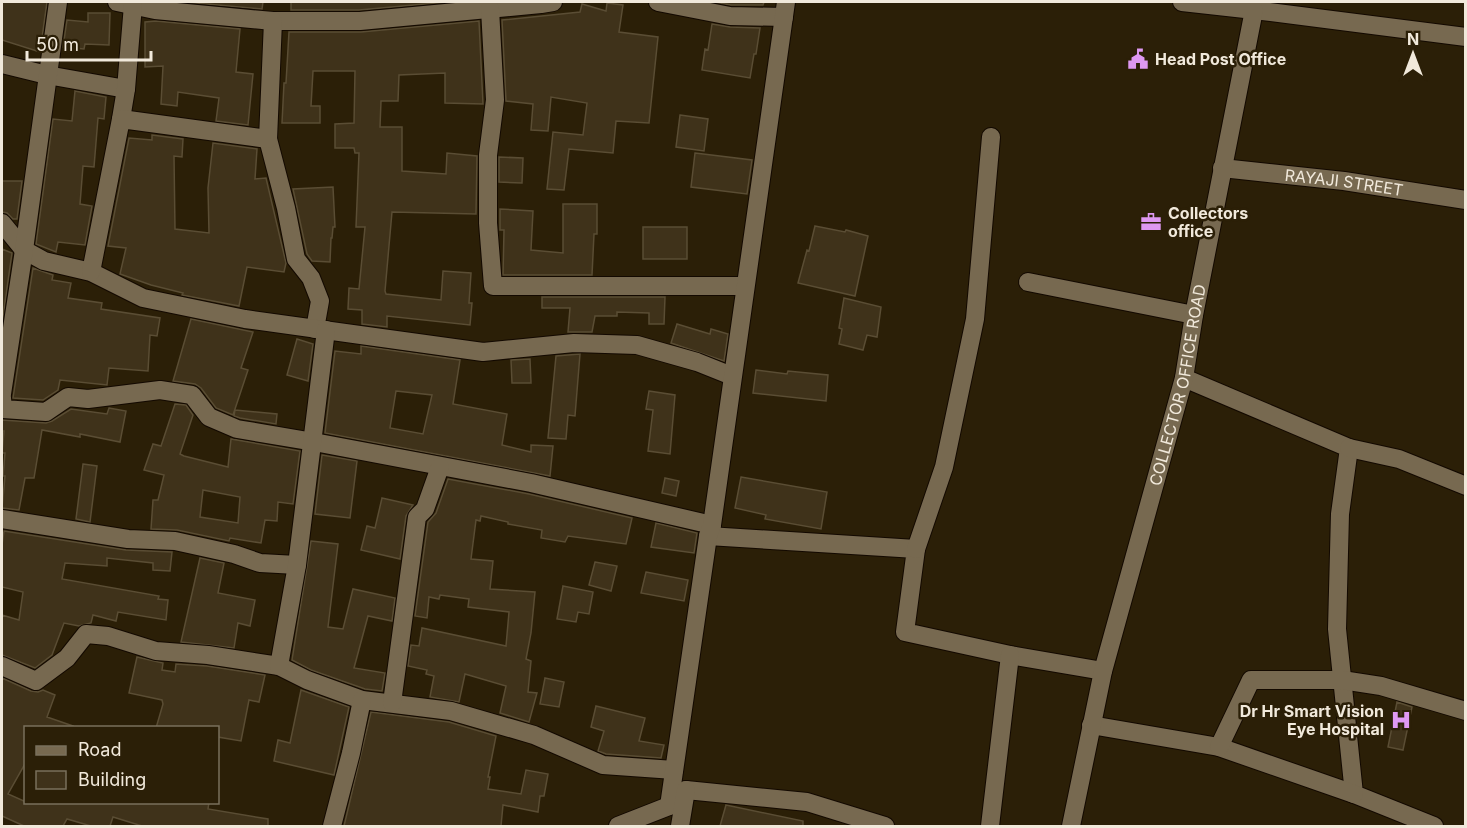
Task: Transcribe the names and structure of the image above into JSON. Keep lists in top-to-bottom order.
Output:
{
  "streets": {
    "street": ["RAYAJI STREET", "COLLECTOR OFFICE ROAD"]
  },
  "crossings": [
    ["RAYAJI STREET", "COLLECTOR OFFICE ROAD"]
  ],
  "places": {
    "public building": ["Head Post Office"],
    "office": ["Collectors office"],
    "hospital": ["Dr Hr Smart Vision Eye Hospital"]
  },
  "legend": ["Road", "Building"],
  "scale_bar": "50 m",
  "north": "top"
}
